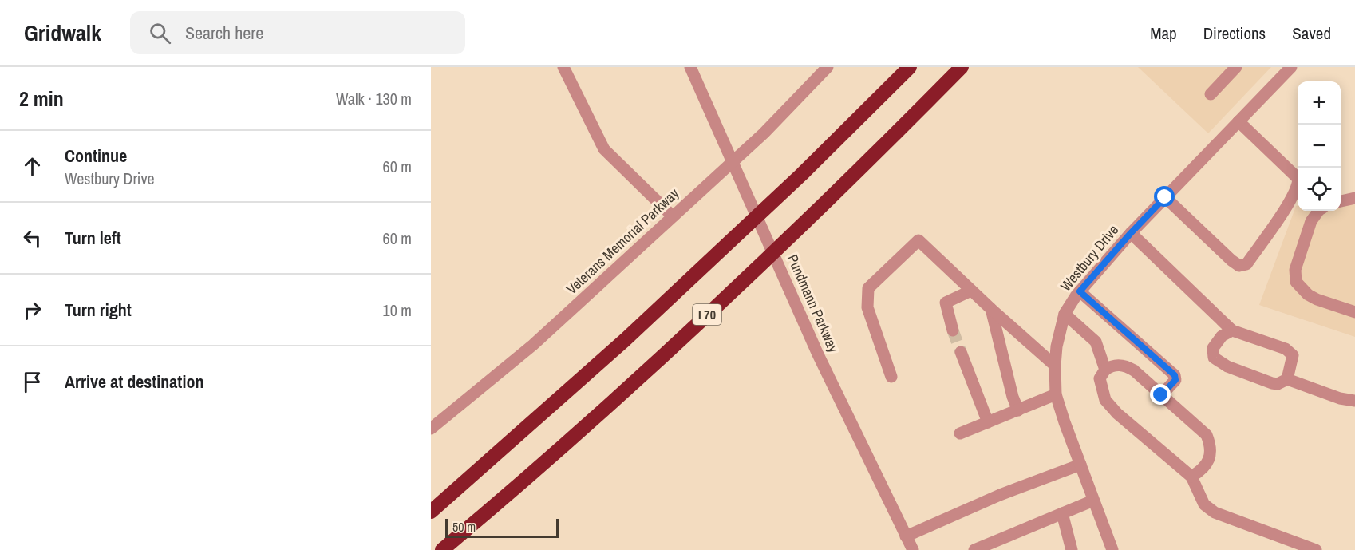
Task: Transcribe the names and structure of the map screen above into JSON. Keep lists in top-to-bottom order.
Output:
{
  "streets": {
    "highway": ["I 70"],
    "street": ["Veterans Memorial Parkway", "Westbury Drive", "Pundmann Parkway"]
  },
  "scale_bar": "50 m",
  "page": {
    "header": "Gridwalk",
    "search": "Search here",
    "nav": ["Map", "Directions", "Saved"],
    "heading": ["2 min", "Walk · 130 m"],
    "map_buttons": ["+", "−"],
    "list": [
      ["Continue", "Westbury Drive", "60 m"],
      ["Turn left", "60 m"],
      ["Turn right", "10 m"],
      "Arrive at destination"
    ],
    "scale": "50 m"
  }
}
